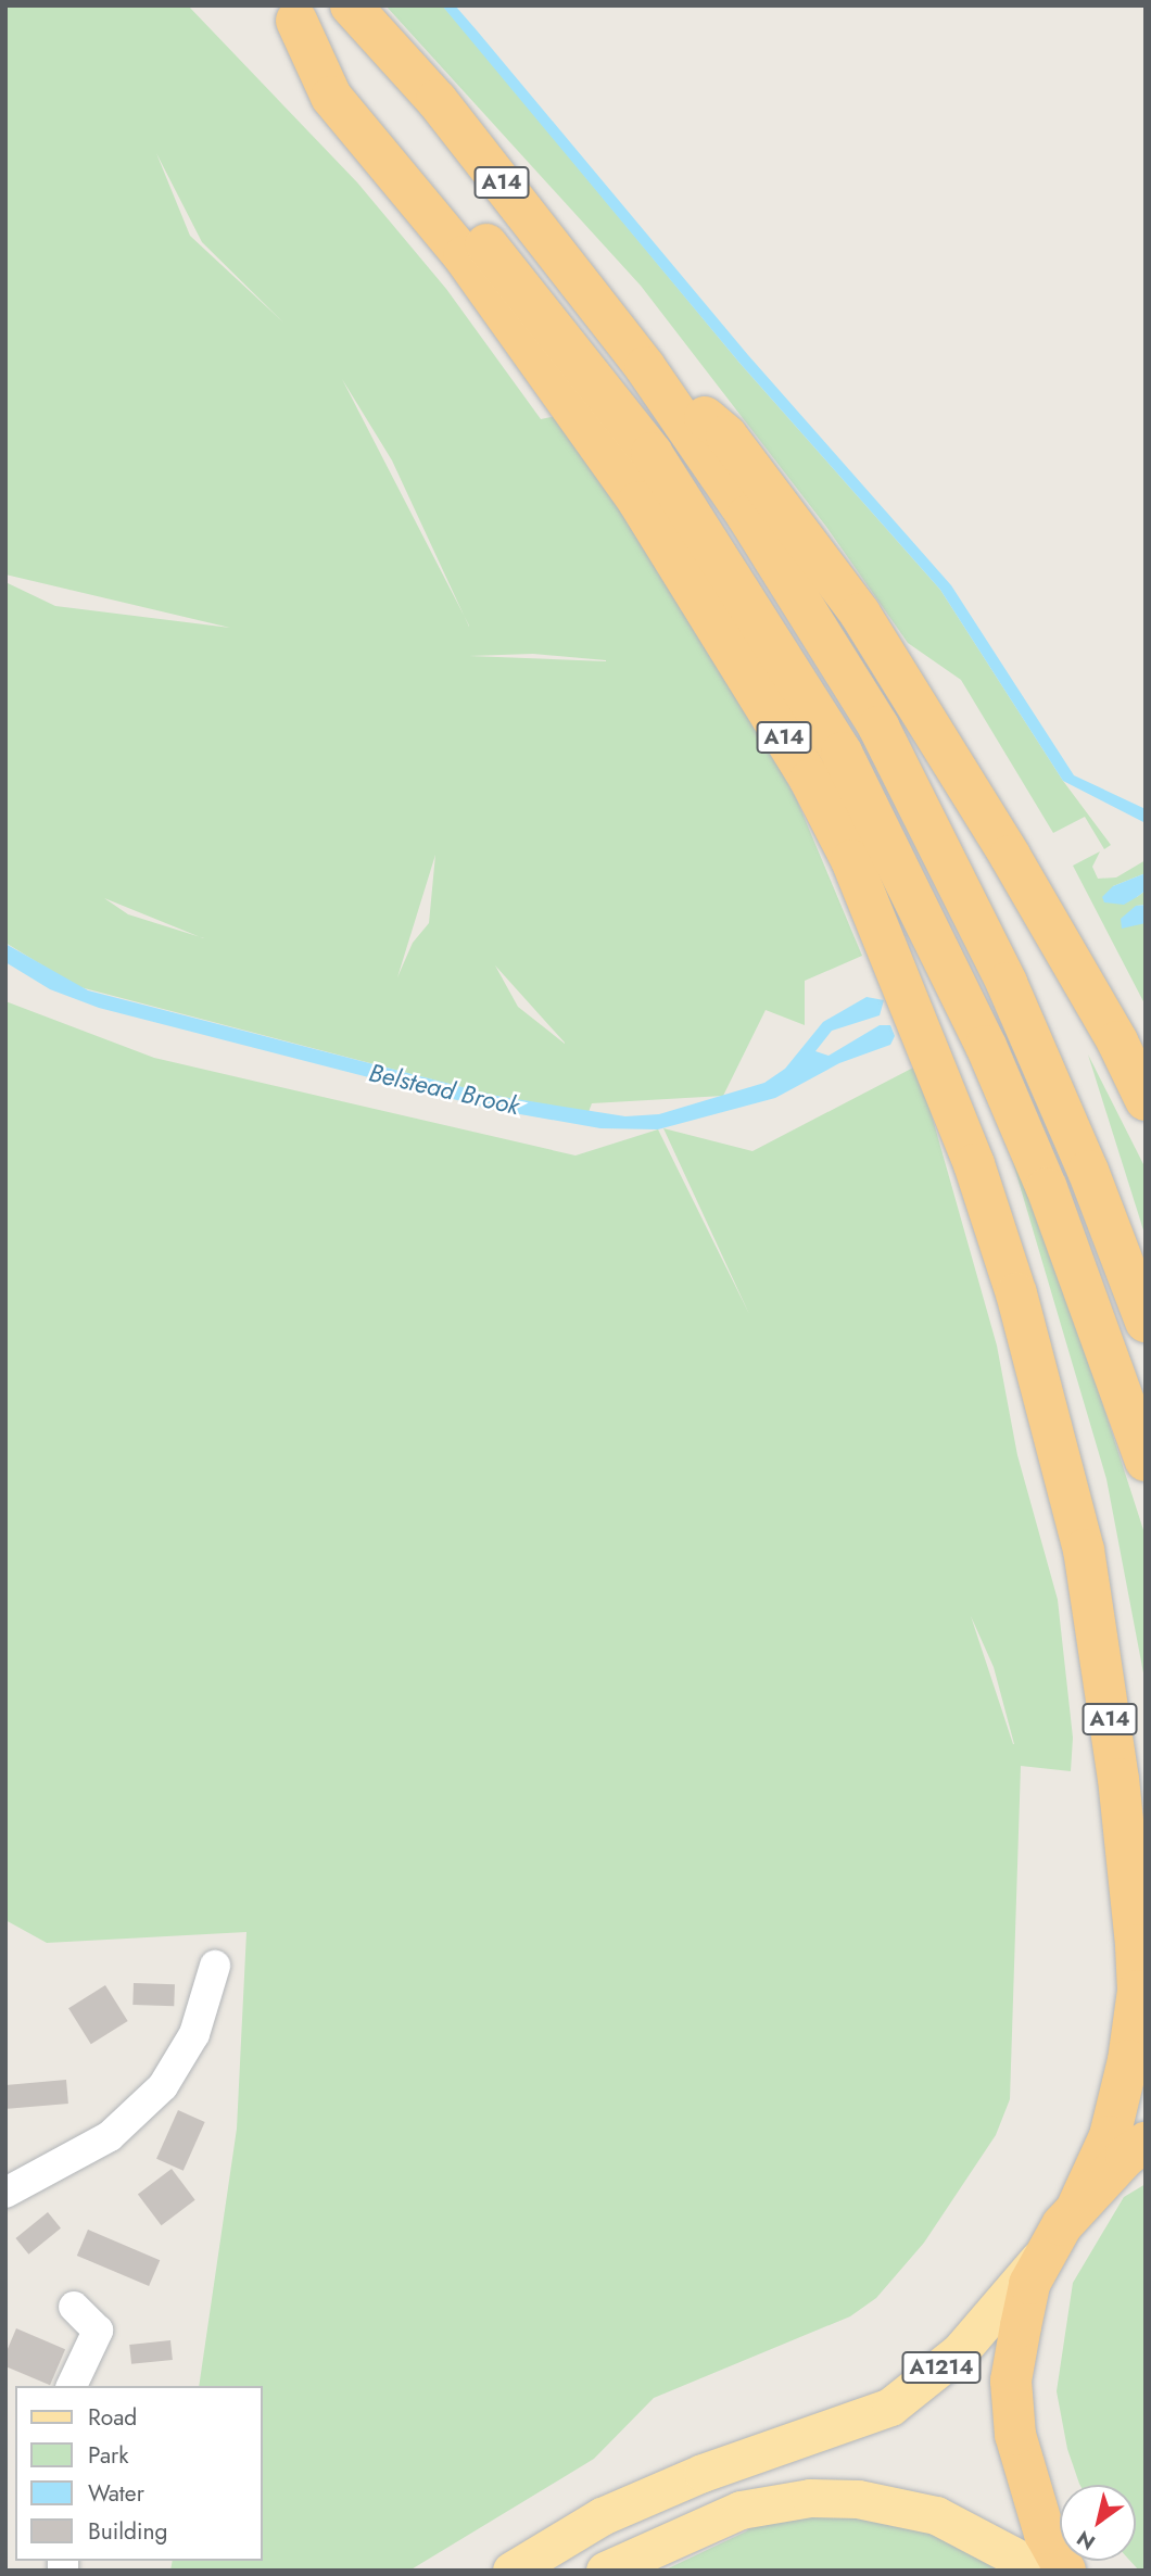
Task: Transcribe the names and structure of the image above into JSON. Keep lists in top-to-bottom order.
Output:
{
  "streets": {
    "highway": ["A14"],
    "main road": ["A1214"]
  },
  "water": ["Belstead Brook"],
  "legend": [
    "Road",
    "Park",
    "Water",
    "Building"
  ],
  "north": "bottom left"
}
